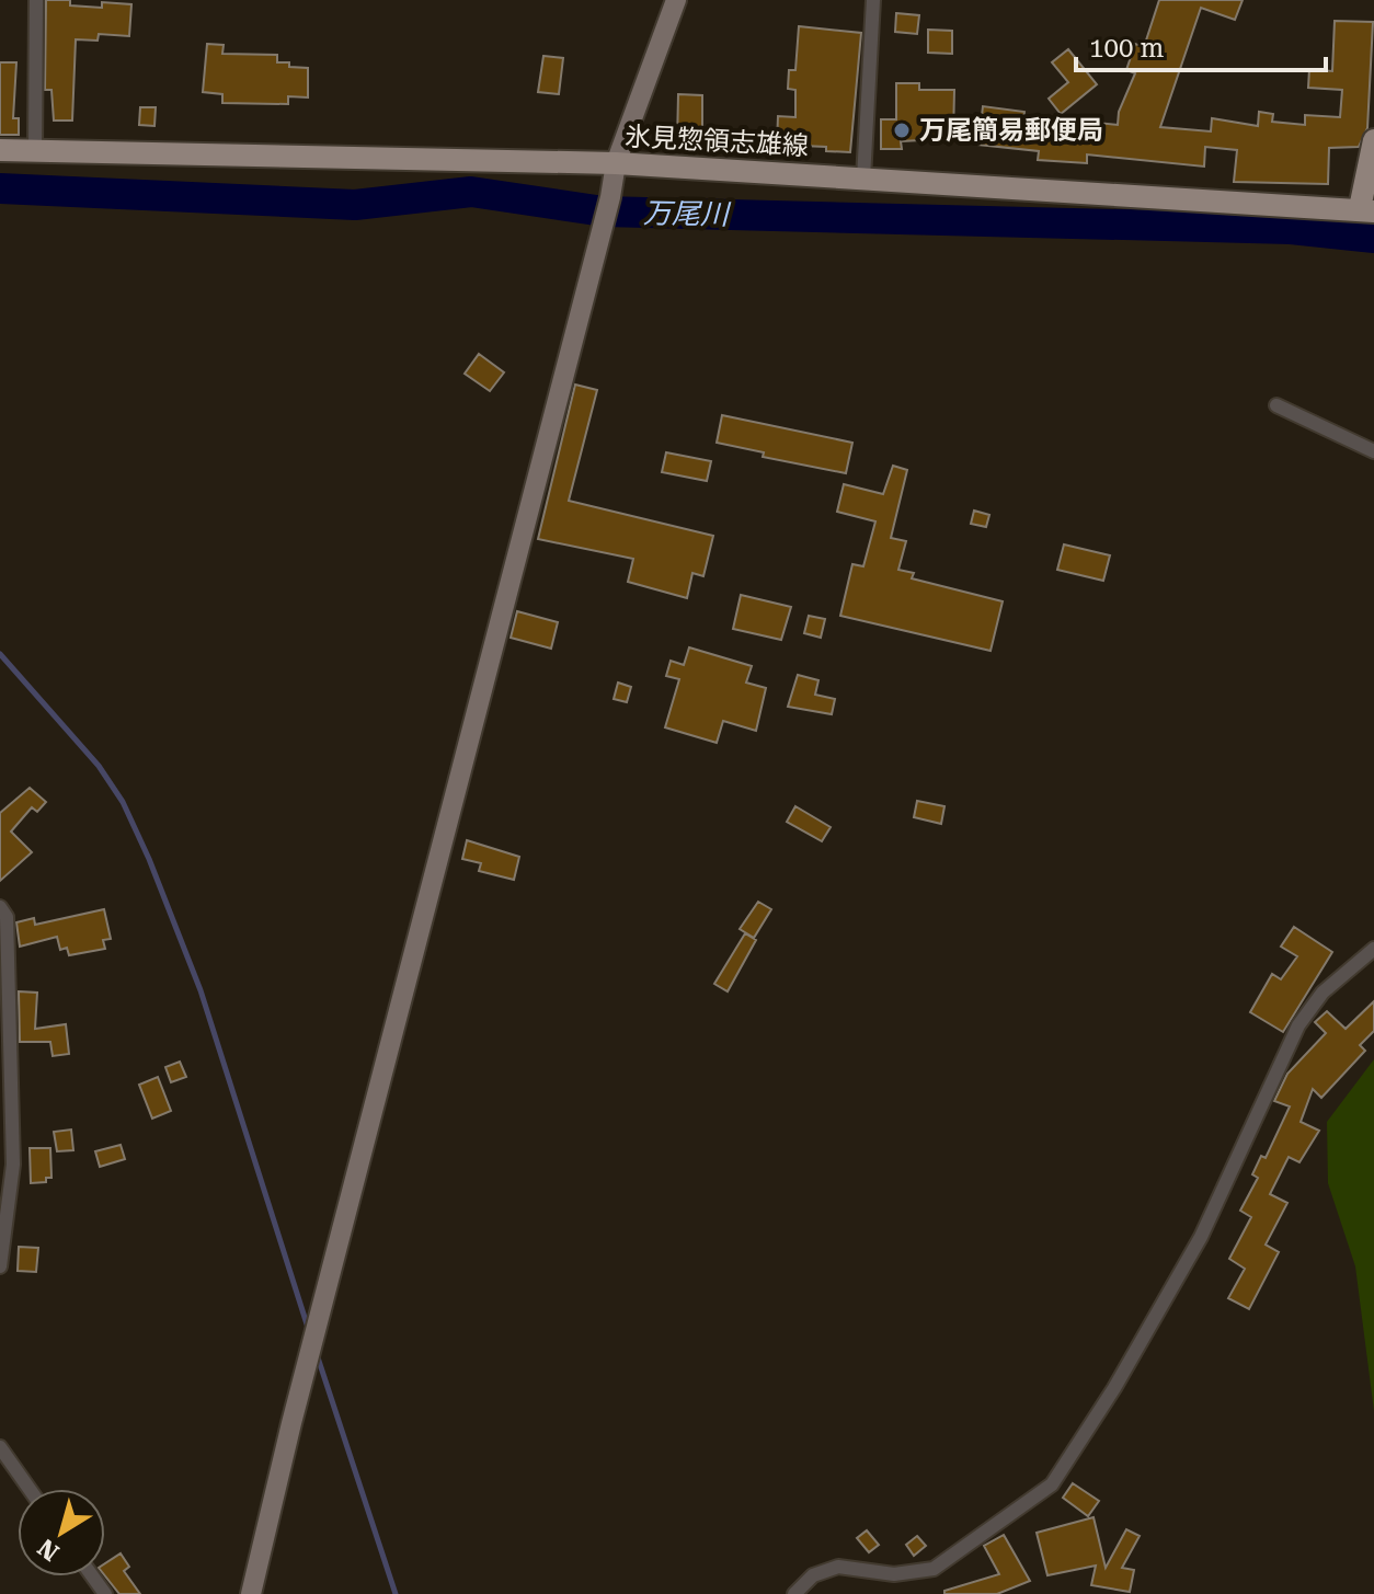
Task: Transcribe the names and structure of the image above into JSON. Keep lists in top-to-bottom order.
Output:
{
  "streets": {
    "main road": ["氷見惣領志雄線"]
  },
  "water": ["万尾川"],
  "places": ["万尾簡易郵便局"],
  "scale_bar": "100 m",
  "north": "bottom left"
}
